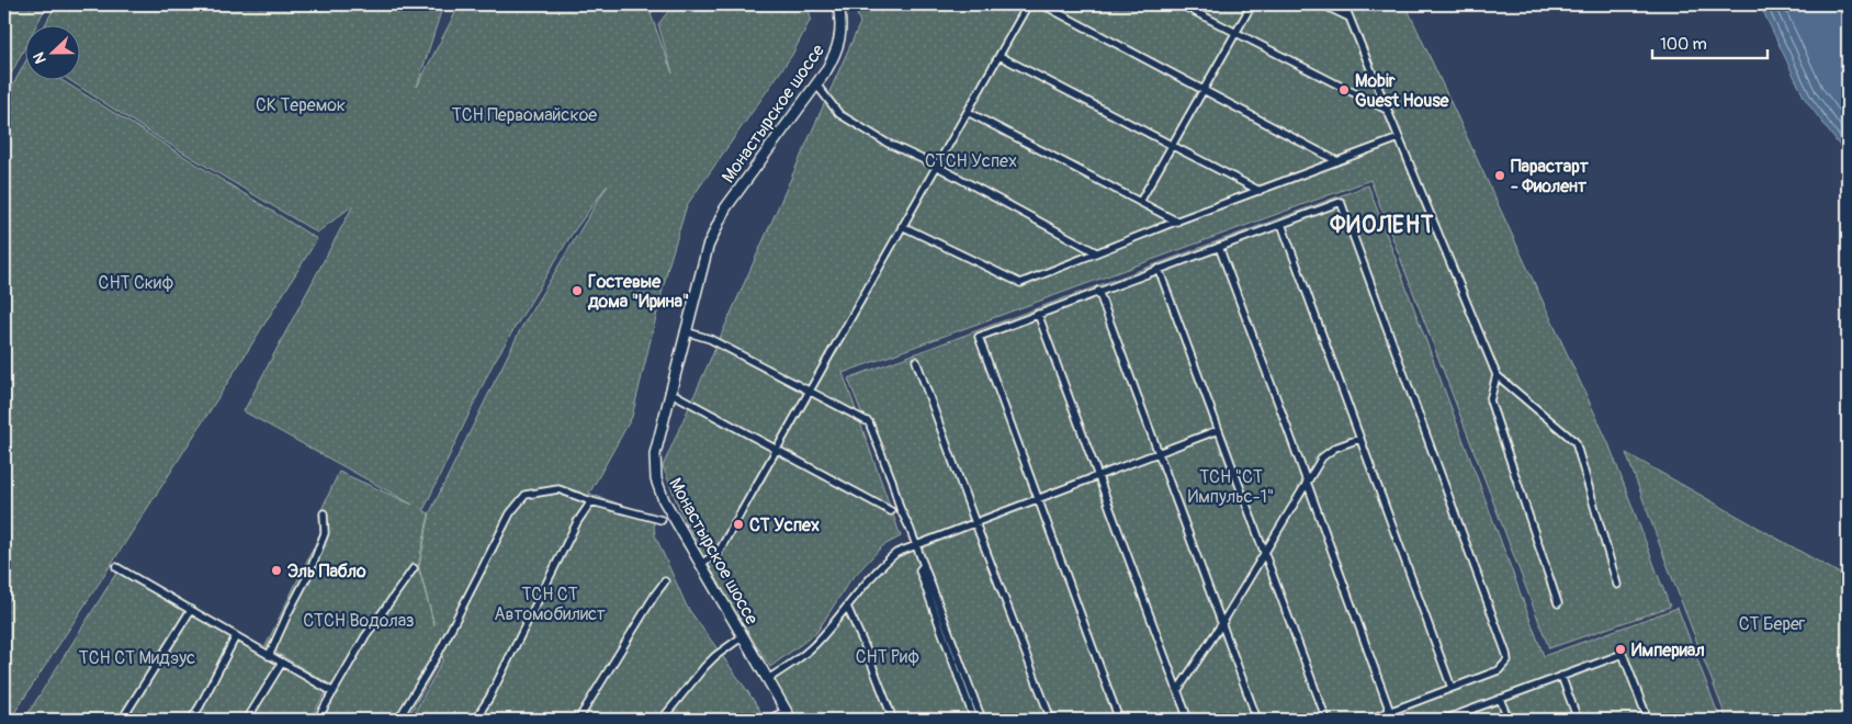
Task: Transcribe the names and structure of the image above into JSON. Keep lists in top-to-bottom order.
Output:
{
  "streets": {
    "main road": ["Монастырское шоссе"]
  },
  "districts": ["ФИОЛЕНТ"],
  "parks": [
    "СК Теремок",
    "ТСН Первомайское",
    "СТСН Успех",
    "СНТ Скиф",
    "ТСН \"СТ Импульс-1\"",
    "ТСН СТ Автомобилист",
    "СТСН Водолаз",
    "СТ Берег",
    "СНТ Риф",
    "ТСН СТ Мидэус"
  ],
  "places": [
    "Mobir Guest House",
    "Парастарт - Фиолент",
    "Гостевые дома \"Ирина\"",
    "СТ Успех",
    "Эль Пабло",
    "Империал"
  ],
  "scale_bar": "100 m",
  "north": "left"
}
